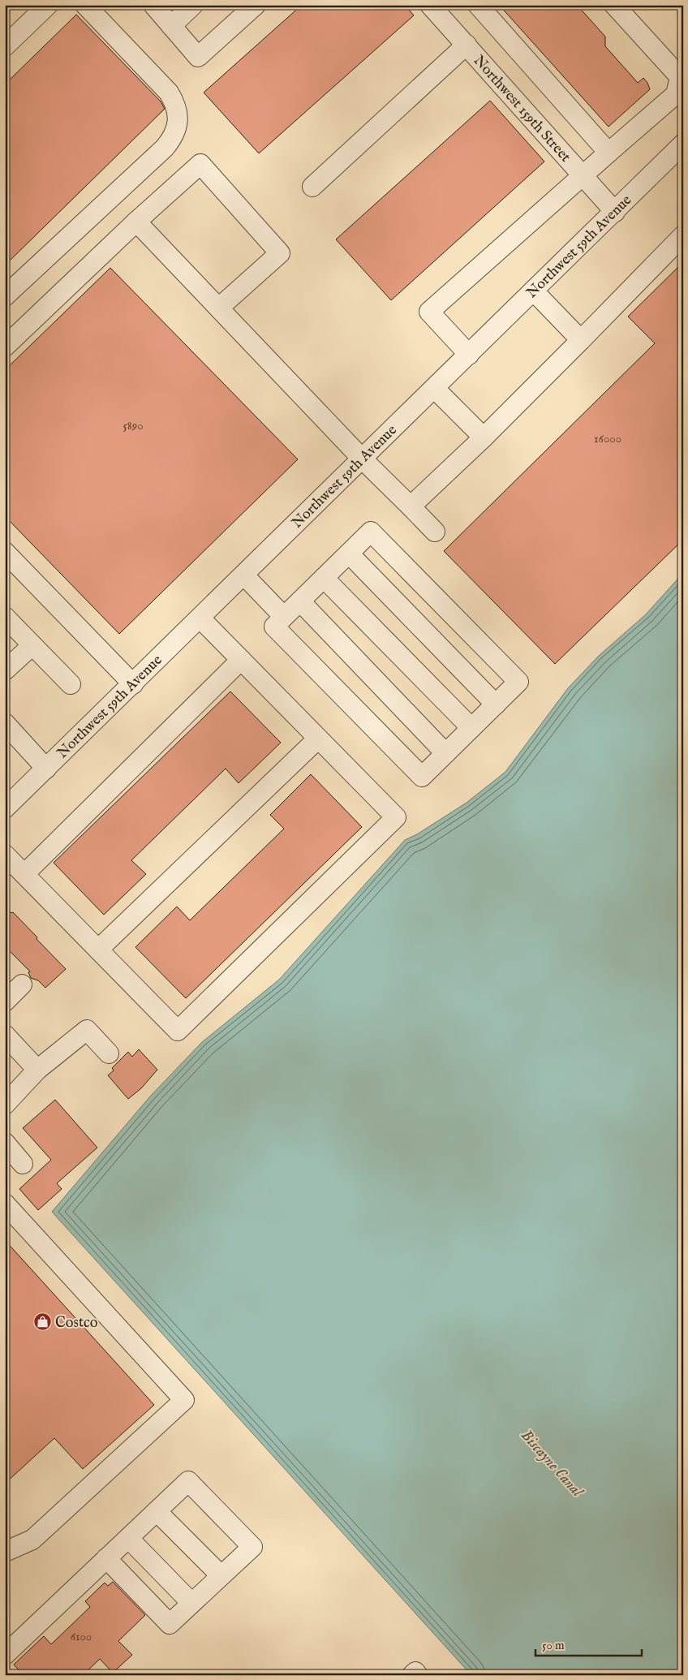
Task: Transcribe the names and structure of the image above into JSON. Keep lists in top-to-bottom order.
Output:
{
  "streets": {
    "street": ["Northwest 159th Street", "Northwest 59th Avenue"]
  },
  "crossings": [
    ["Northwest 159th Street", "Northwest 59th Avenue"]
  ],
  "water": ["Biscayne Canal"],
  "places": {
    "shop": ["Costco"]
  },
  "house_numbers": ["5890", "16000", "6100"],
  "scale_bar": "50 m"
}
